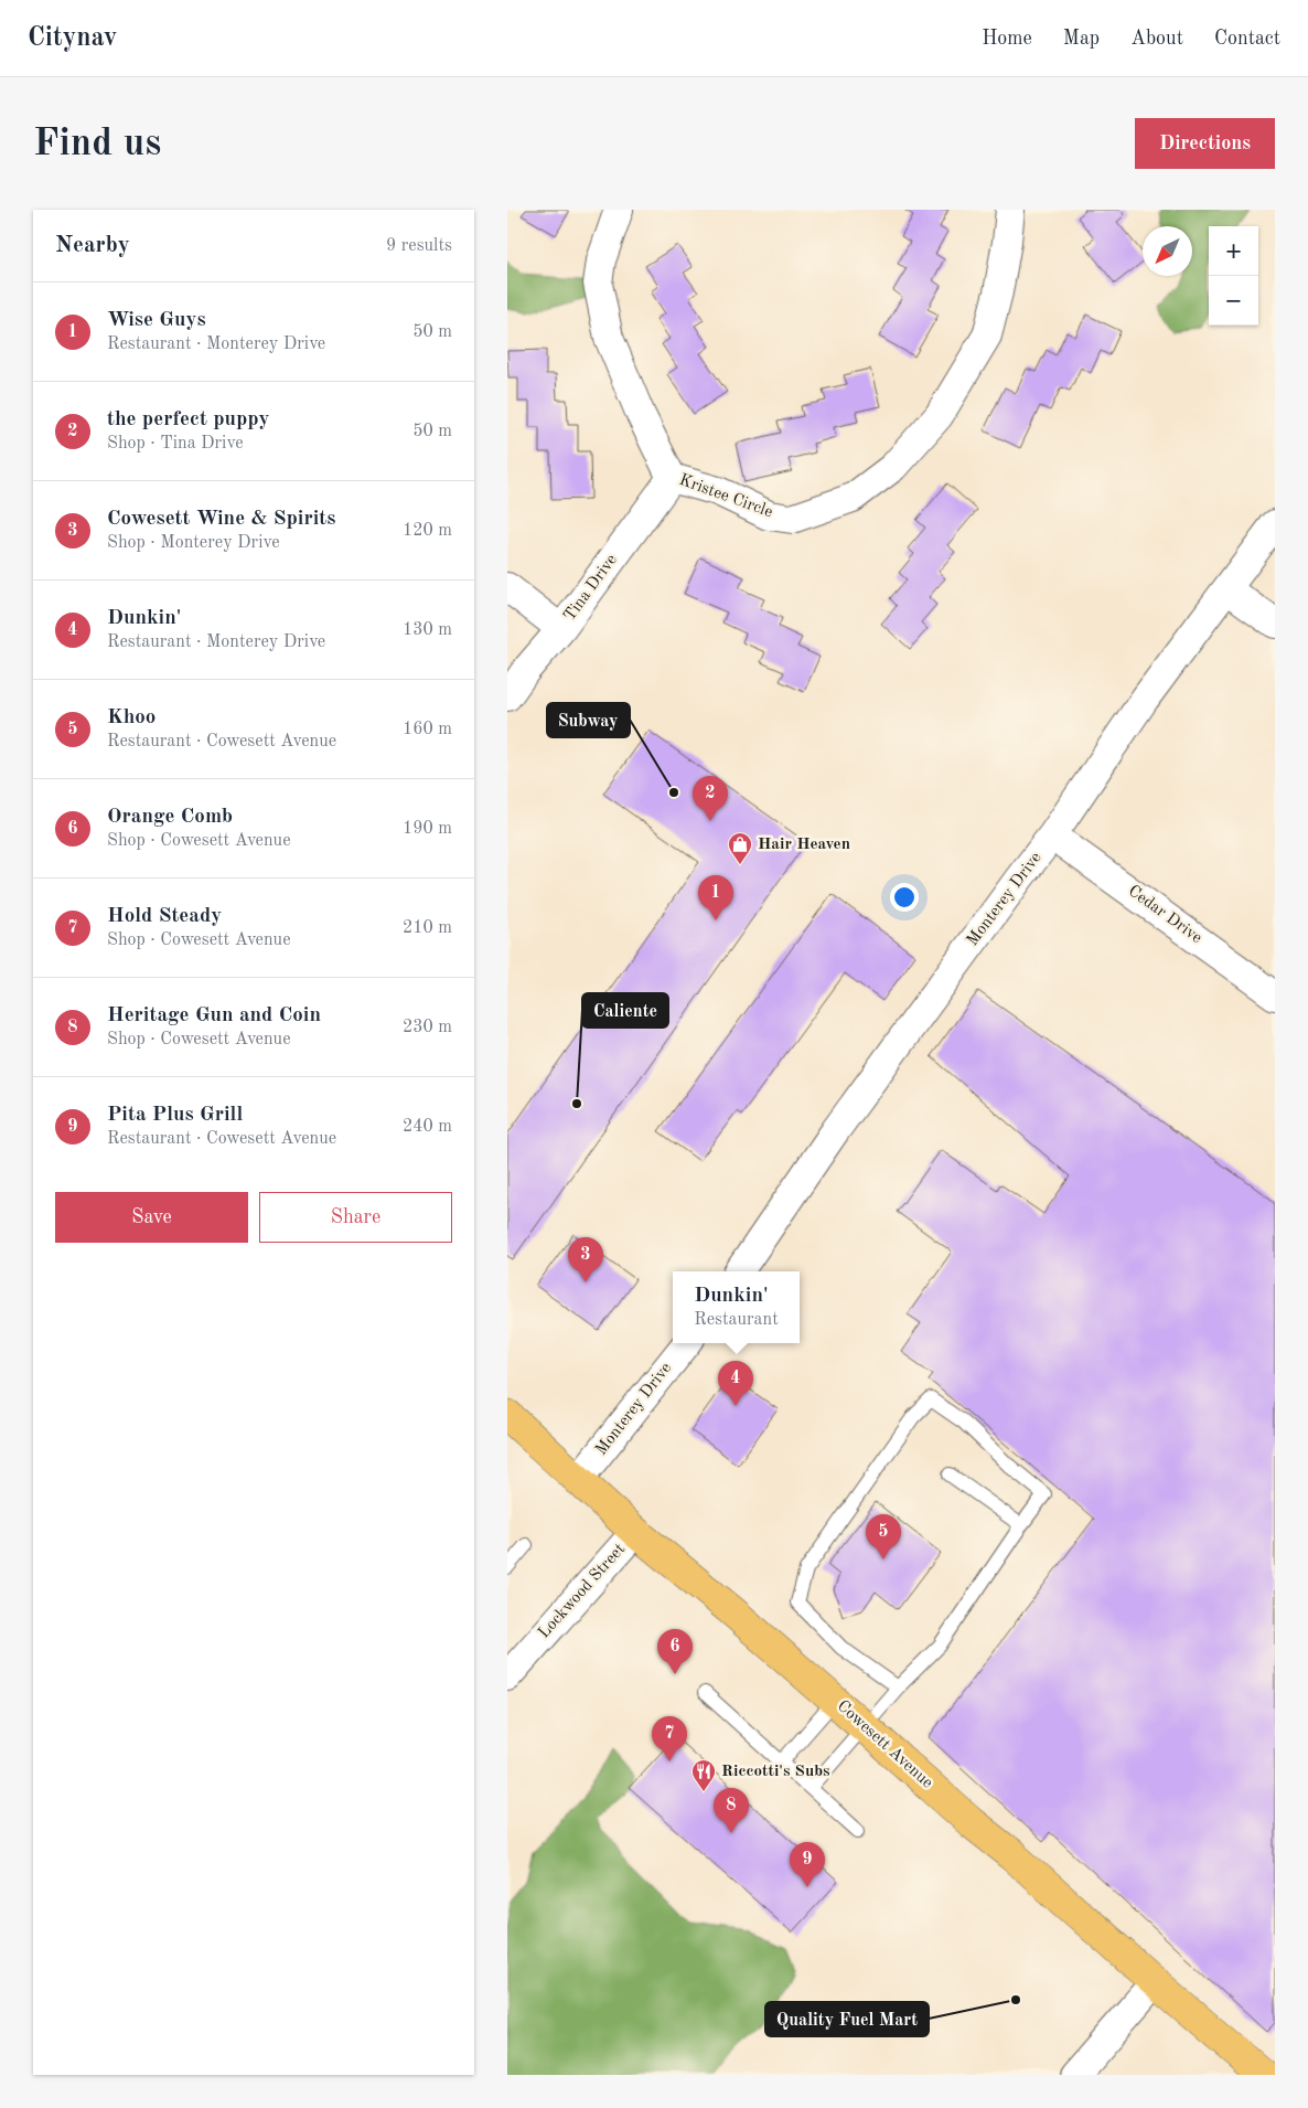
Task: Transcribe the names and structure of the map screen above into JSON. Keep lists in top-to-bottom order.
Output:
{
  "streets": {
    "main road": ["Cowesett Avenue"],
    "street": [
      "Kristee Circle",
      "Tina Drive",
      "Monterey Drive",
      "Cedar Drive",
      "Lockwood Street"
    ]
  },
  "crossings": [
    ["Kristee Circle", "Tina Drive"],
    ["Monterey Drive", "Cedar Drive"],
    ["Monterey Drive", "Cowesett Avenue"],
    ["Lockwood Street", "Cowesett Avenue"]
  ],
  "places": {
    "other": ["Subway", "Caliente", "Quality Fuel Mart"],
    "shop": ["Hair Heaven"],
    "restaurant": ["Riccotti's Subs"]
  },
  "north": "bottom left",
  "page": {
    "header": "Citynav",
    "nav": [
      "Home",
      "Map",
      "About",
      "Contact"
    ],
    "buttons": [
      "Directions",
      ["Save", "Share"]
    ],
    "title": "Find us",
    "heading": ["Nearby", "9 results"],
    "map_buttons": ["+", "−"],
    "list": [
      {
        "mark": "1",
        "name": "Wise Guys",
        "note": "Restaurant · Monterey Drive",
        "value": "50 m"
      },
      {
        "mark": "2",
        "name": "the perfect puppy",
        "note": "Shop · Tina Drive",
        "value": "50 m"
      },
      {
        "mark": "3",
        "name": "Cowesett Wine & Spirits",
        "note": "Shop · Monterey Drive",
        "value": "120 m"
      },
      {
        "mark": "4",
        "name": "Dunkin'",
        "note": "Restaurant · Monterey Drive",
        "value": "130 m"
      },
      {
        "mark": "5",
        "name": "Khoo",
        "note": "Restaurant · Cowesett Avenue",
        "value": "160 m"
      },
      {
        "mark": "6",
        "name": "Orange Comb",
        "note": "Shop · Cowesett Avenue",
        "value": "190 m"
      },
      {
        "mark": "7",
        "name": "Hold Steady",
        "note": "Shop · Cowesett Avenue",
        "value": "210 m"
      },
      {
        "mark": "8",
        "name": "Heritage Gun and Coin",
        "note": "Shop · Cowesett Avenue",
        "value": "230 m"
      },
      {
        "mark": "9",
        "name": "Pita Plus Grill",
        "note": "Restaurant · Cowesett Avenue",
        "value": "240 m"
      }
    ],
    "pins": [
      "2",
      "1",
      "3",
      "4",
      "5",
      "6",
      "7",
      "8",
      "9"
    ],
    "popup": ["Dunkin'", "Restaurant"]
  }
}
